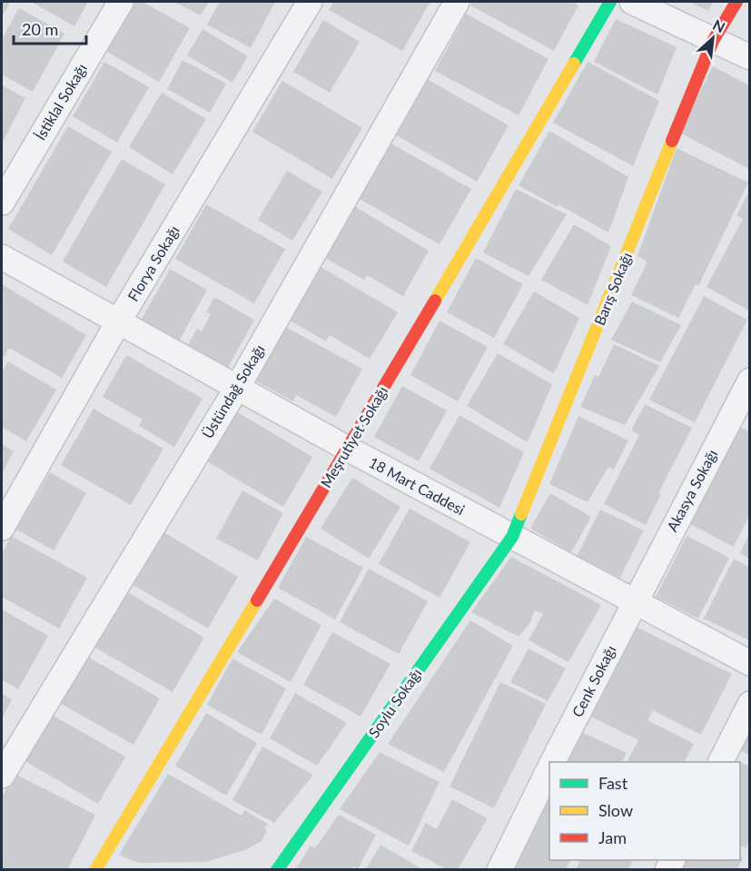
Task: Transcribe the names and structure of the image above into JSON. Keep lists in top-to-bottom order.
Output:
{
  "streets": {
    "street": [
      "İstiklal Sokağı",
      "Florya Sokağı",
      "Barış Sokağı",
      "Üstündağ Sokağı",
      "Meşrutiyet Sokağı",
      "18 Mart Caddesi",
      "Akasya Sokağı",
      "Cenk Sokağı",
      "Soylu Sokağı"
    ]
  },
  "crossings": [
    ["Florya Sokağı", "18 Mart Caddesi"],
    ["Barış Sokağı", "18 Mart Caddesi"],
    ["Barış Sokağı", "Soylu Sokağı"],
    ["Üstündağ Sokağı", "18 Mart Caddesi"],
    ["Meşrutiyet Sokağı", "18 Mart Caddesi"],
    ["18 Mart Caddesi", "Akasya Sokağı"],
    ["18 Mart Caddesi", "Cenk Sokağı"],
    ["18 Mart Caddesi", "Soylu Sokağı"],
    ["Akasya Sokağı", "Cenk Sokağı"]
  ],
  "legend": ["Fast", "Slow", "Jam"],
  "scale_bar": "20 m",
  "north": "top right"
}
